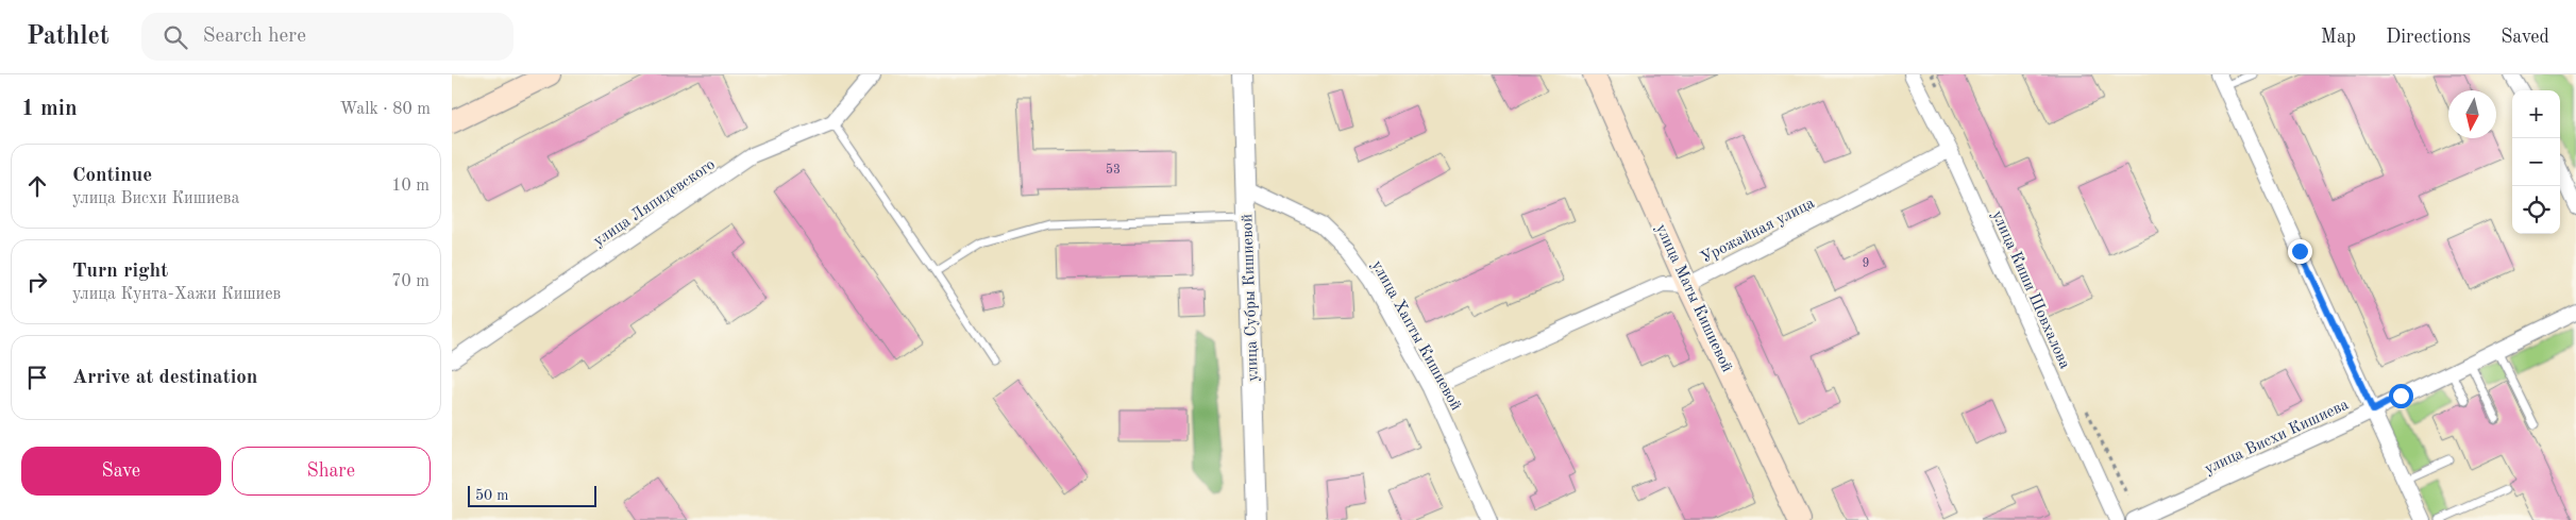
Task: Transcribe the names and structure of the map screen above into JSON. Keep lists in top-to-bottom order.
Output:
{
  "streets": {
    "main road": ["улица Маты Кишиевой"],
    "street": [
      "улица Ляпидевского",
      "Урожайная улица",
      "улица Киши Шовхалова",
      "улица Субры Кишиевой",
      "улица Хапты Кишиевой",
      "улица Висхи Кишиева"
    ]
  },
  "crossings": [
    ["Урожайная улица", "улица Киши Шовхалова"],
    ["Урожайная улица", "улица Маты Кишиевой"],
    ["Урожайная улица", "улица Хапты Кишиевой"],
    ["улица Субры Кишиевой", "улица Хапты Кишиевой"]
  ],
  "house_numbers": ["53", "9"],
  "scale_bar": "50 m",
  "north": "bottom",
  "page": {
    "header": "Pathlet",
    "search": "Search here",
    "nav": ["Map", "Directions", "Saved"],
    "heading": ["1 min", "Walk · 80 m"],
    "map_buttons": ["+", "−"],
    "list": [
      ["Continue", "улица Висхи Кишиева", "10 m"],
      ["Turn right", "улица Кунта-Хажи Кишиев", "70 m"],
      "Arrive at destination"
    ],
    "buttons": ["Save", "Share"],
    "scale": "50 m"
  }
}
